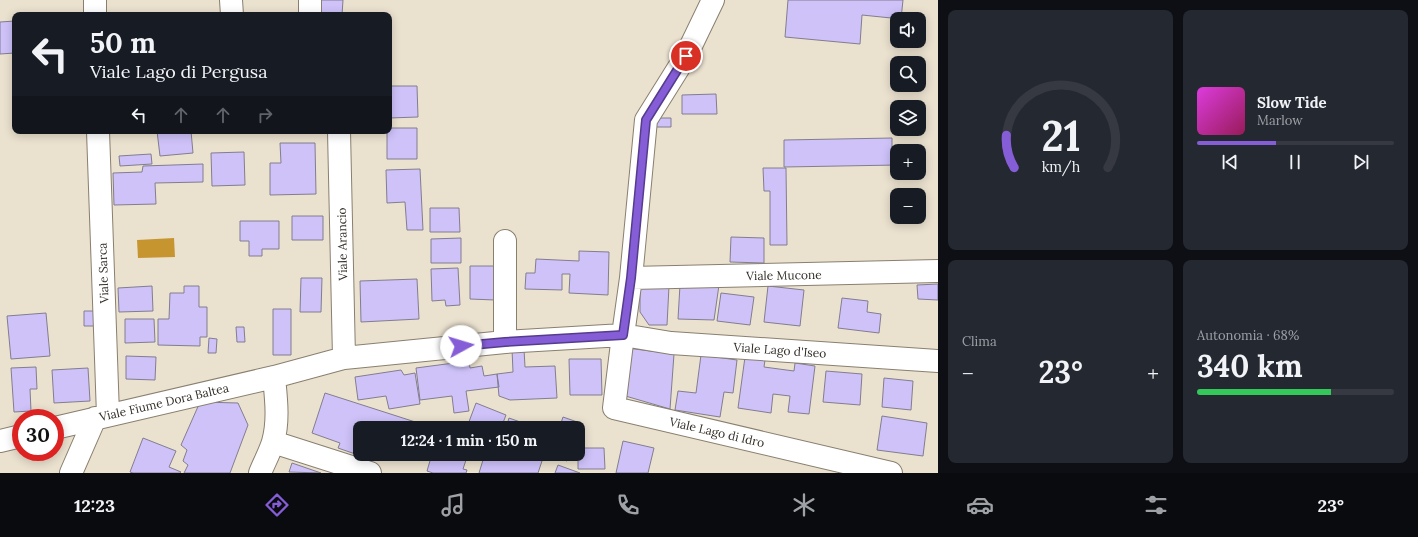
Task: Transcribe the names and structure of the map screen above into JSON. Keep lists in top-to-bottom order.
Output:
{
  "streets": {
    "street": [
      "Viale Arancio",
      "Viale Sarca",
      "Viale Mucone",
      "Viale Lago d'Iseo",
      "Viale Fiume Dora Baltea",
      "Viale Lago di Idro"
    ]
  },
  "crossings": [
    ["Viale Arancio", "Viale Fiume Dora Baltea"],
    ["Viale Sarca", "Viale Fiume Dora Baltea"],
    ["Viale Lago d'Iseo", "Viale Fiume Dora Baltea"],
    ["Viale Lago d'Iseo", "Viale Lago di Idro"]
  ],
  "page": {
    "map_buttons": ["+", "−"],
    "turn": ["50 m", "Viale Lago di Pergusa"],
    "song": ["Slow Tide", "Marlow"],
    "tile": [
      "Clima",
      ["Autonomia · 68%", "340 km"]
    ],
    "heat": ["−", "23°", "+"],
    "limit": "30",
    "trip": "12:24 · 1 min · 150 m",
    "tabs": ["12:23", "23°"],
    "gauge": ["21", "km/h"]
  }
}
